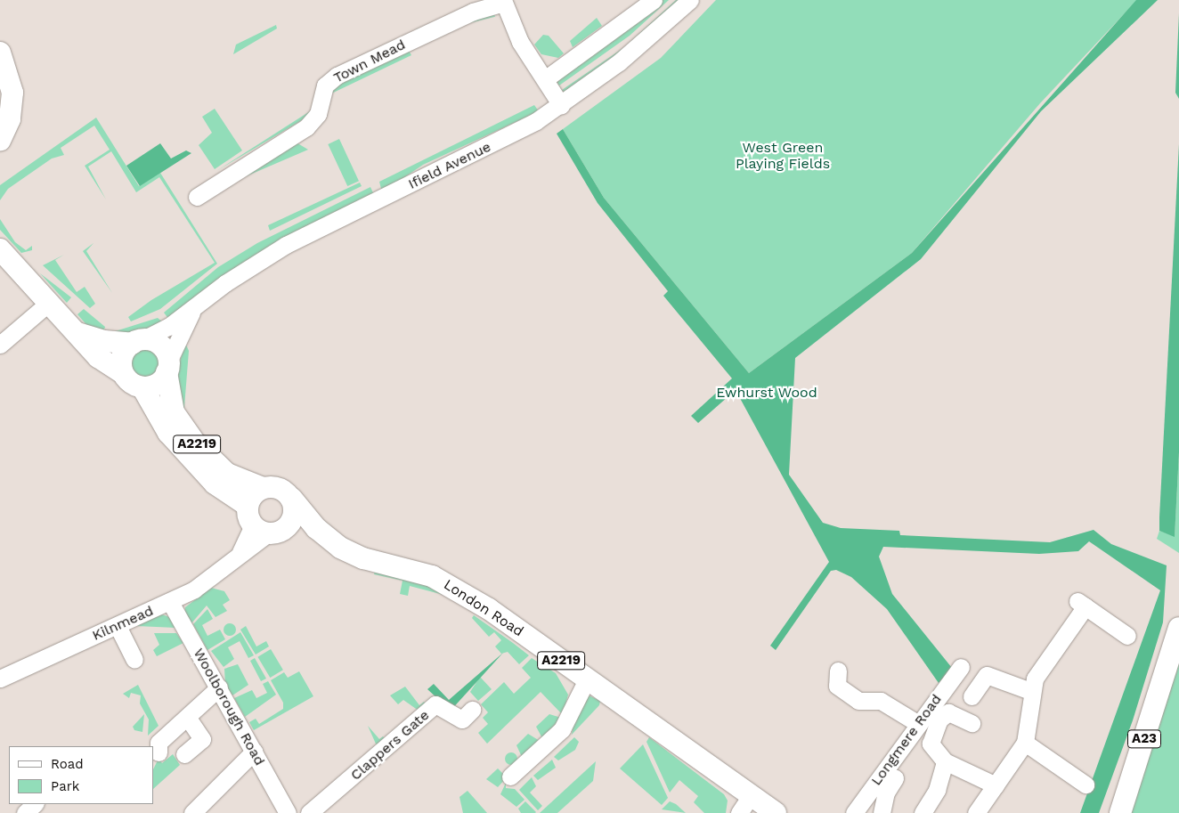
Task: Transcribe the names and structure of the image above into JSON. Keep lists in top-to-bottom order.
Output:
{
  "streets": {
    "main road": ["A2219", "London Road", "A23"],
    "street": [
      "Town Mead",
      "Ifield Avenue",
      "Kilnmead",
      "Woolborough Road",
      "Longmere Road",
      "Clappers Gate"
    ]
  },
  "crossings": [
    ["Ifield Avenue", "A2219"],
    ["Ifield Avenue", "London Road"],
    ["A2219", "London Road"],
    ["London Road", "Kilnmead"],
    ["Kilnmead", "Woolborough Road"]
  ],
  "parks": ["West Green Playing Fields", "Ewhurst Wood"],
  "legend": ["Road", "Park"]
}
